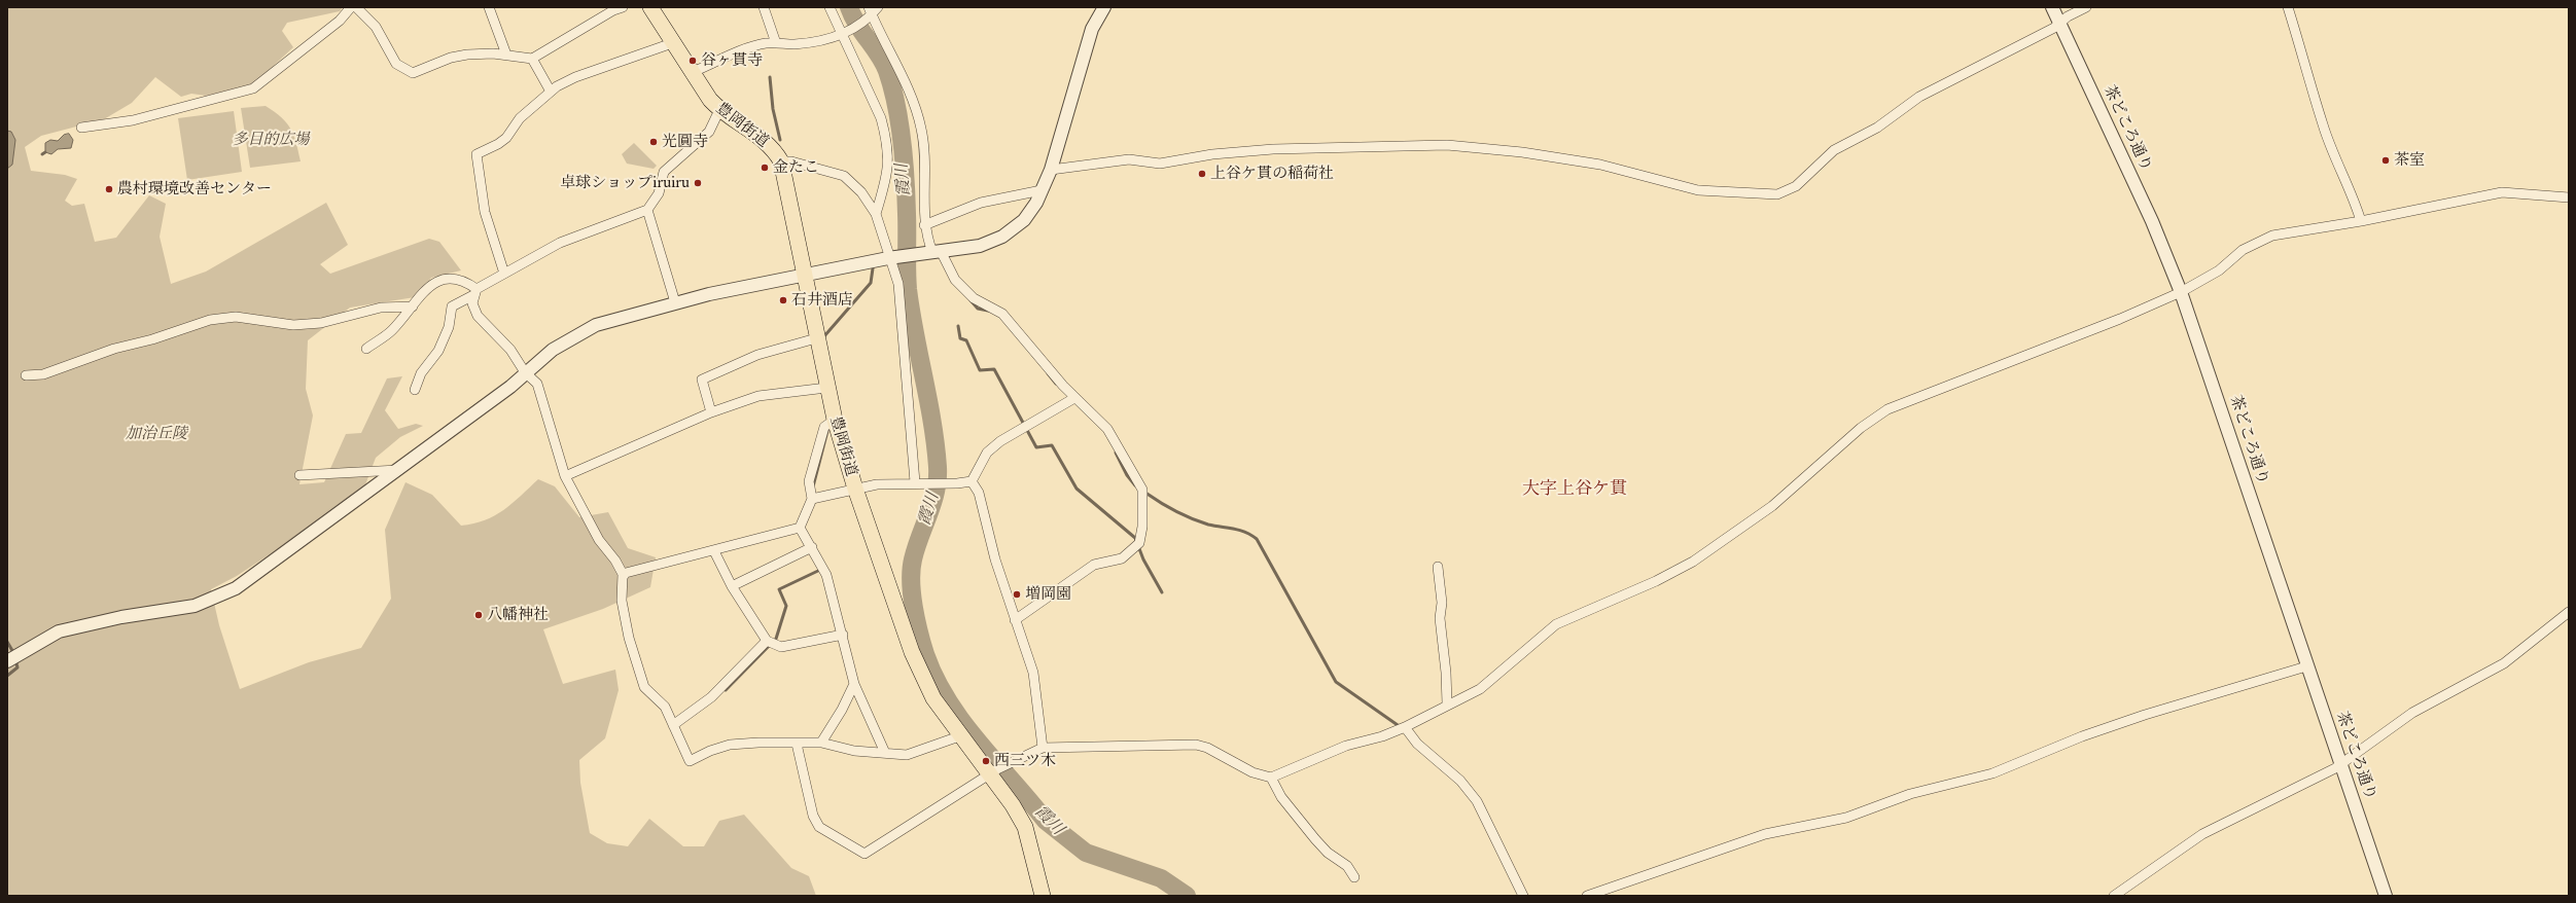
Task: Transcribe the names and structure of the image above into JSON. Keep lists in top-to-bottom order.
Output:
{
  "streets": {
    "main road": ["豊岡街道"],
    "street": ["茶どころ通り"]
  },
  "districts": ["大字上谷ケ貫"],
  "water": ["霞川"],
  "parks": ["多目的広場", "加治丘陵"],
  "places": [
    "谷ヶ貫寺",
    "光圓寺",
    "茶室",
    "金たこ",
    "上谷ケ貫の稲荷社",
    "卓球ショップiruiru",
    "農村環境改善センター",
    "石井酒店",
    "増岡園",
    "八幡神社",
    "西三ツ木"
  ]
}
